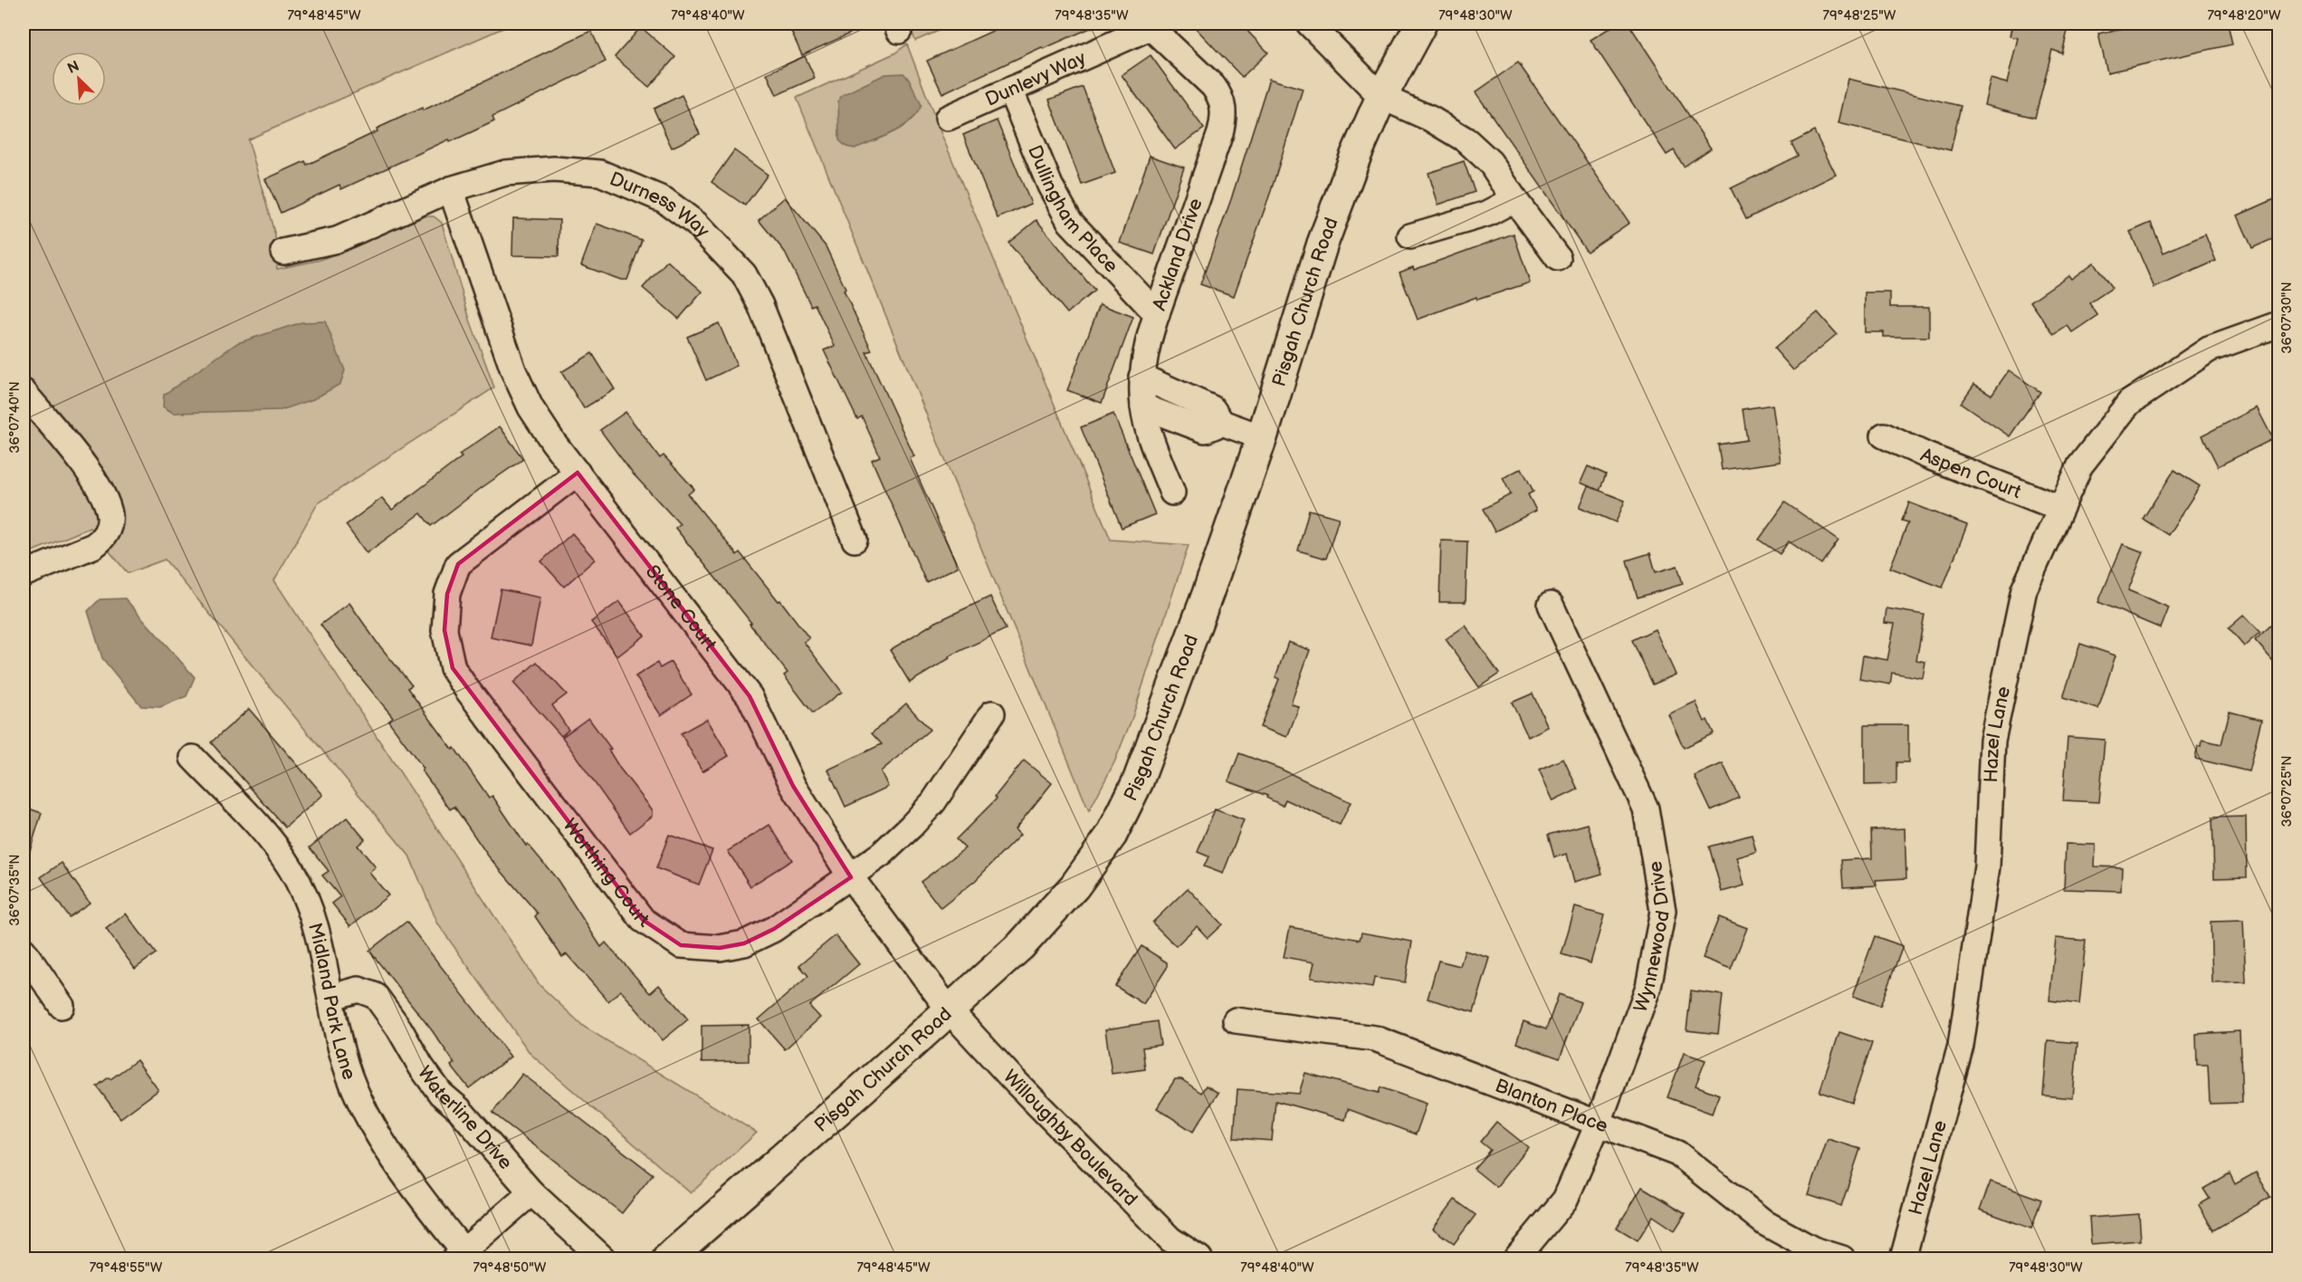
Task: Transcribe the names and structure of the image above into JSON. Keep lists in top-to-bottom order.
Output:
{
  "streets": {
    "main road": ["Pisgah Church Road"],
    "street": [
      "Dunlevy Way",
      "Durness Way",
      "Dullingham Place",
      "Ackland Drive",
      "Aspen Court",
      "Stone Court",
      "Hazel Lane",
      "Worthing Court",
      "Wynnewood Drive",
      "Midland Park Lane",
      "Blanton Place",
      "Waterline Drive",
      "Willoughby Boulevard"
    ]
  },
  "crossings": [
    ["Dunlevy Way", "Dullingham Place"],
    ["Dunlevy Way", "Ackland Drive"],
    ["Durness Way", "Stone Court"],
    ["Dullingham Place", "Ackland Drive"],
    ["Pisgah Church Road", "Stone Court"],
    ["Pisgah Church Road", "Willoughby Boulevard"],
    ["Aspen Court", "Hazel Lane"],
    ["Stone Court", "Worthing Court"],
    ["Stone Court", "Willoughby Boulevard"],
    ["Wynnewood Drive", "Blanton Place"],
    ["Midland Park Lane", "Waterline Drive"]
  ],
  "north": "top left",
  "coordinates": [
    "79°48'45\"W",
    "79°48'40\"W",
    "79°48'35\"W",
    "79°48'30\"W",
    "79°48'25\"W",
    "79°48'20\"W",
    "36°07'30\"N",
    "36°07'40\"N",
    "36°07'25\"N",
    "36°07'35\"N",
    "79°48'55\"W",
    "79°48'50\"W"
  ]
}
